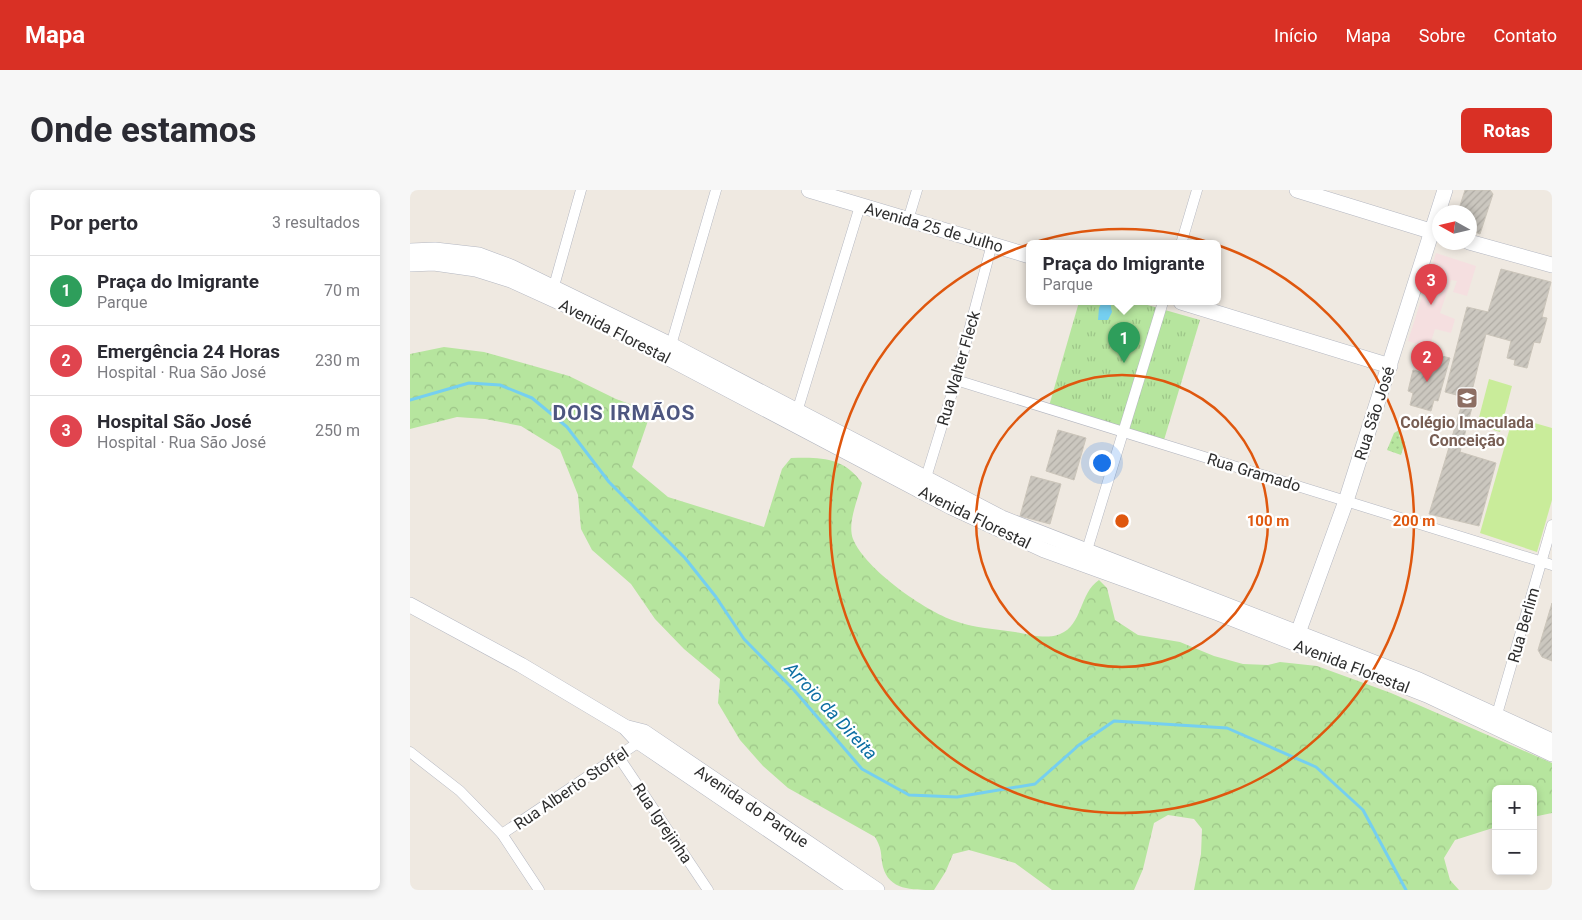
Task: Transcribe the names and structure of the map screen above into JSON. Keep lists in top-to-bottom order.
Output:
{
  "streets": {
    "main road": [
      "Avenida 25 de Julho",
      "Avenida Florestal",
      "Rua São José",
      "Avenida do Parque"
    ],
    "street": [
      "Rua Walter Fleck",
      "Rua Gramado",
      "Rua Berlim",
      "Rua Alberto Stoffel",
      "Rua Igrejinha"
    ]
  },
  "crossings": [
    ["Avenida 25 de Julho", "Rua Walter Fleck"],
    ["Avenida Florestal", "Rua Walter Fleck"],
    ["Avenida Florestal", "Rua São José"],
    ["Avenida Florestal", "Rua Berlim"],
    ["Rua Walter Fleck", "Rua Gramado"],
    ["Rua São José", "Rua Gramado"],
    ["Rua Gramado", "Rua Berlim"],
    ["Rua Alberto Stoffel", "Avenida do Parque"],
    ["Rua Alberto Stoffel", "Rua Igrejinha"]
  ],
  "districts": ["DOIS IRMÃOS"],
  "water": ["Arroio da Direita"],
  "places": {
    "school or university": ["Colégio Imaculada Conceição"]
  },
  "north": "left",
  "page": {
    "header": "Mapa",
    "nav": [
      "Início",
      "Mapa",
      "Sobre",
      "Contato"
    ],
    "buttons": "Rotas",
    "title": "Onde estamos",
    "heading": ["Por perto", "3 resultados"],
    "popup": ["Praça do Imigrante", "Parque"],
    "list": [
      {
        "mark": "1",
        "name": "Praça do Imigrante",
        "note": "Parque",
        "value": "70 m"
      },
      {
        "mark": "2",
        "name": "Emergência 24 Horas",
        "note": "Hospital · Rua São José",
        "value": "230 m"
      },
      {
        "mark": "3",
        "name": "Hospital São José",
        "note": "Hospital · Rua São José",
        "value": "250 m"
      }
    ],
    "pins": ["3", "1", "2"],
    "map_buttons": ["+", "−"]
  },
  "rings": ["100 m", "200 m"]
}
